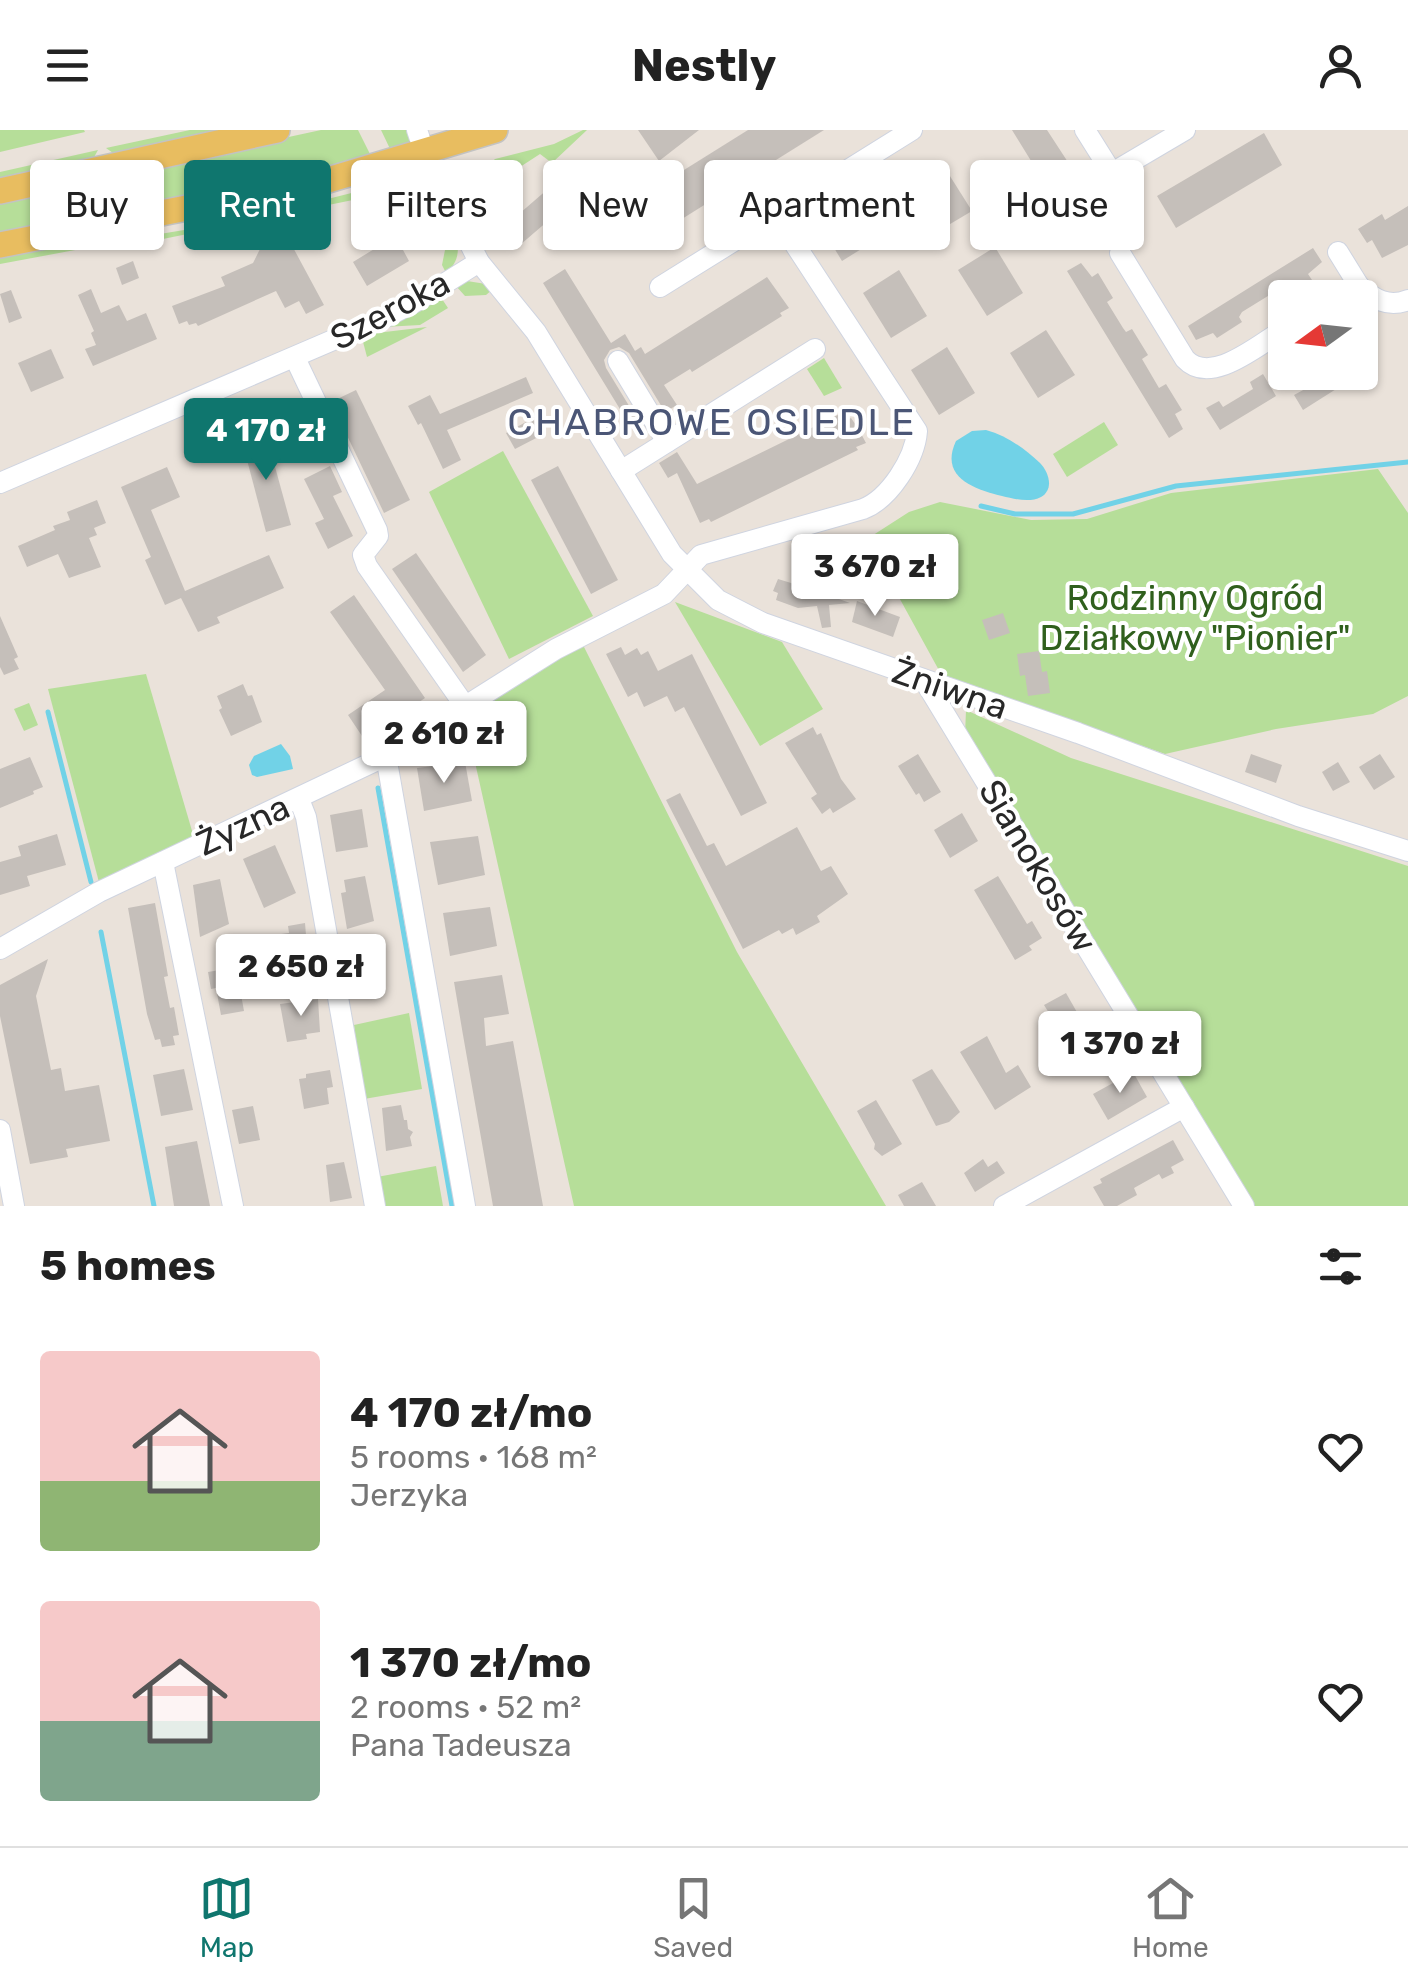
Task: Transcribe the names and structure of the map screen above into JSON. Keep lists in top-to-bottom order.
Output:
{
  "streets": {
    "street": [
      "Szeroka",
      "Żniwna",
      "Żyzna",
      "Sianokosów"
    ]
  },
  "crossings": [
    ["Szeroka", "Żniwna"],
    ["Żniwna", "Żyzna"],
    ["Żniwna", "Sianokosów"]
  ],
  "districts": ["CHABROWE OSIEDLE"],
  "parks": ["Rodzinny Ogród Działkowy \"Pionier\""],
  "north": "left",
  "page": {
    "header": "Nestly",
    "chip": [
      "Buy",
      "Rent",
      "Filters",
      "New",
      "Apartment",
      "House"
    ],
    "price": [
      "4 170 zł",
      "3 670 zł",
      "2 610 zł",
      "2 650 zł",
      "1 370 zł"
    ],
    "heading": "5 homes",
    "list": [
      {
        "name": "4 170 zł/mo",
        "note": "5 rooms · 168 m² · Jerzyka"
      },
      {
        "name": "1 370 zł/mo",
        "note": "2 rooms · 52 m² · Pana Tadeusza"
      }
    ],
    "tabs": ["Map", "Saved", "Home"]
  }
}
